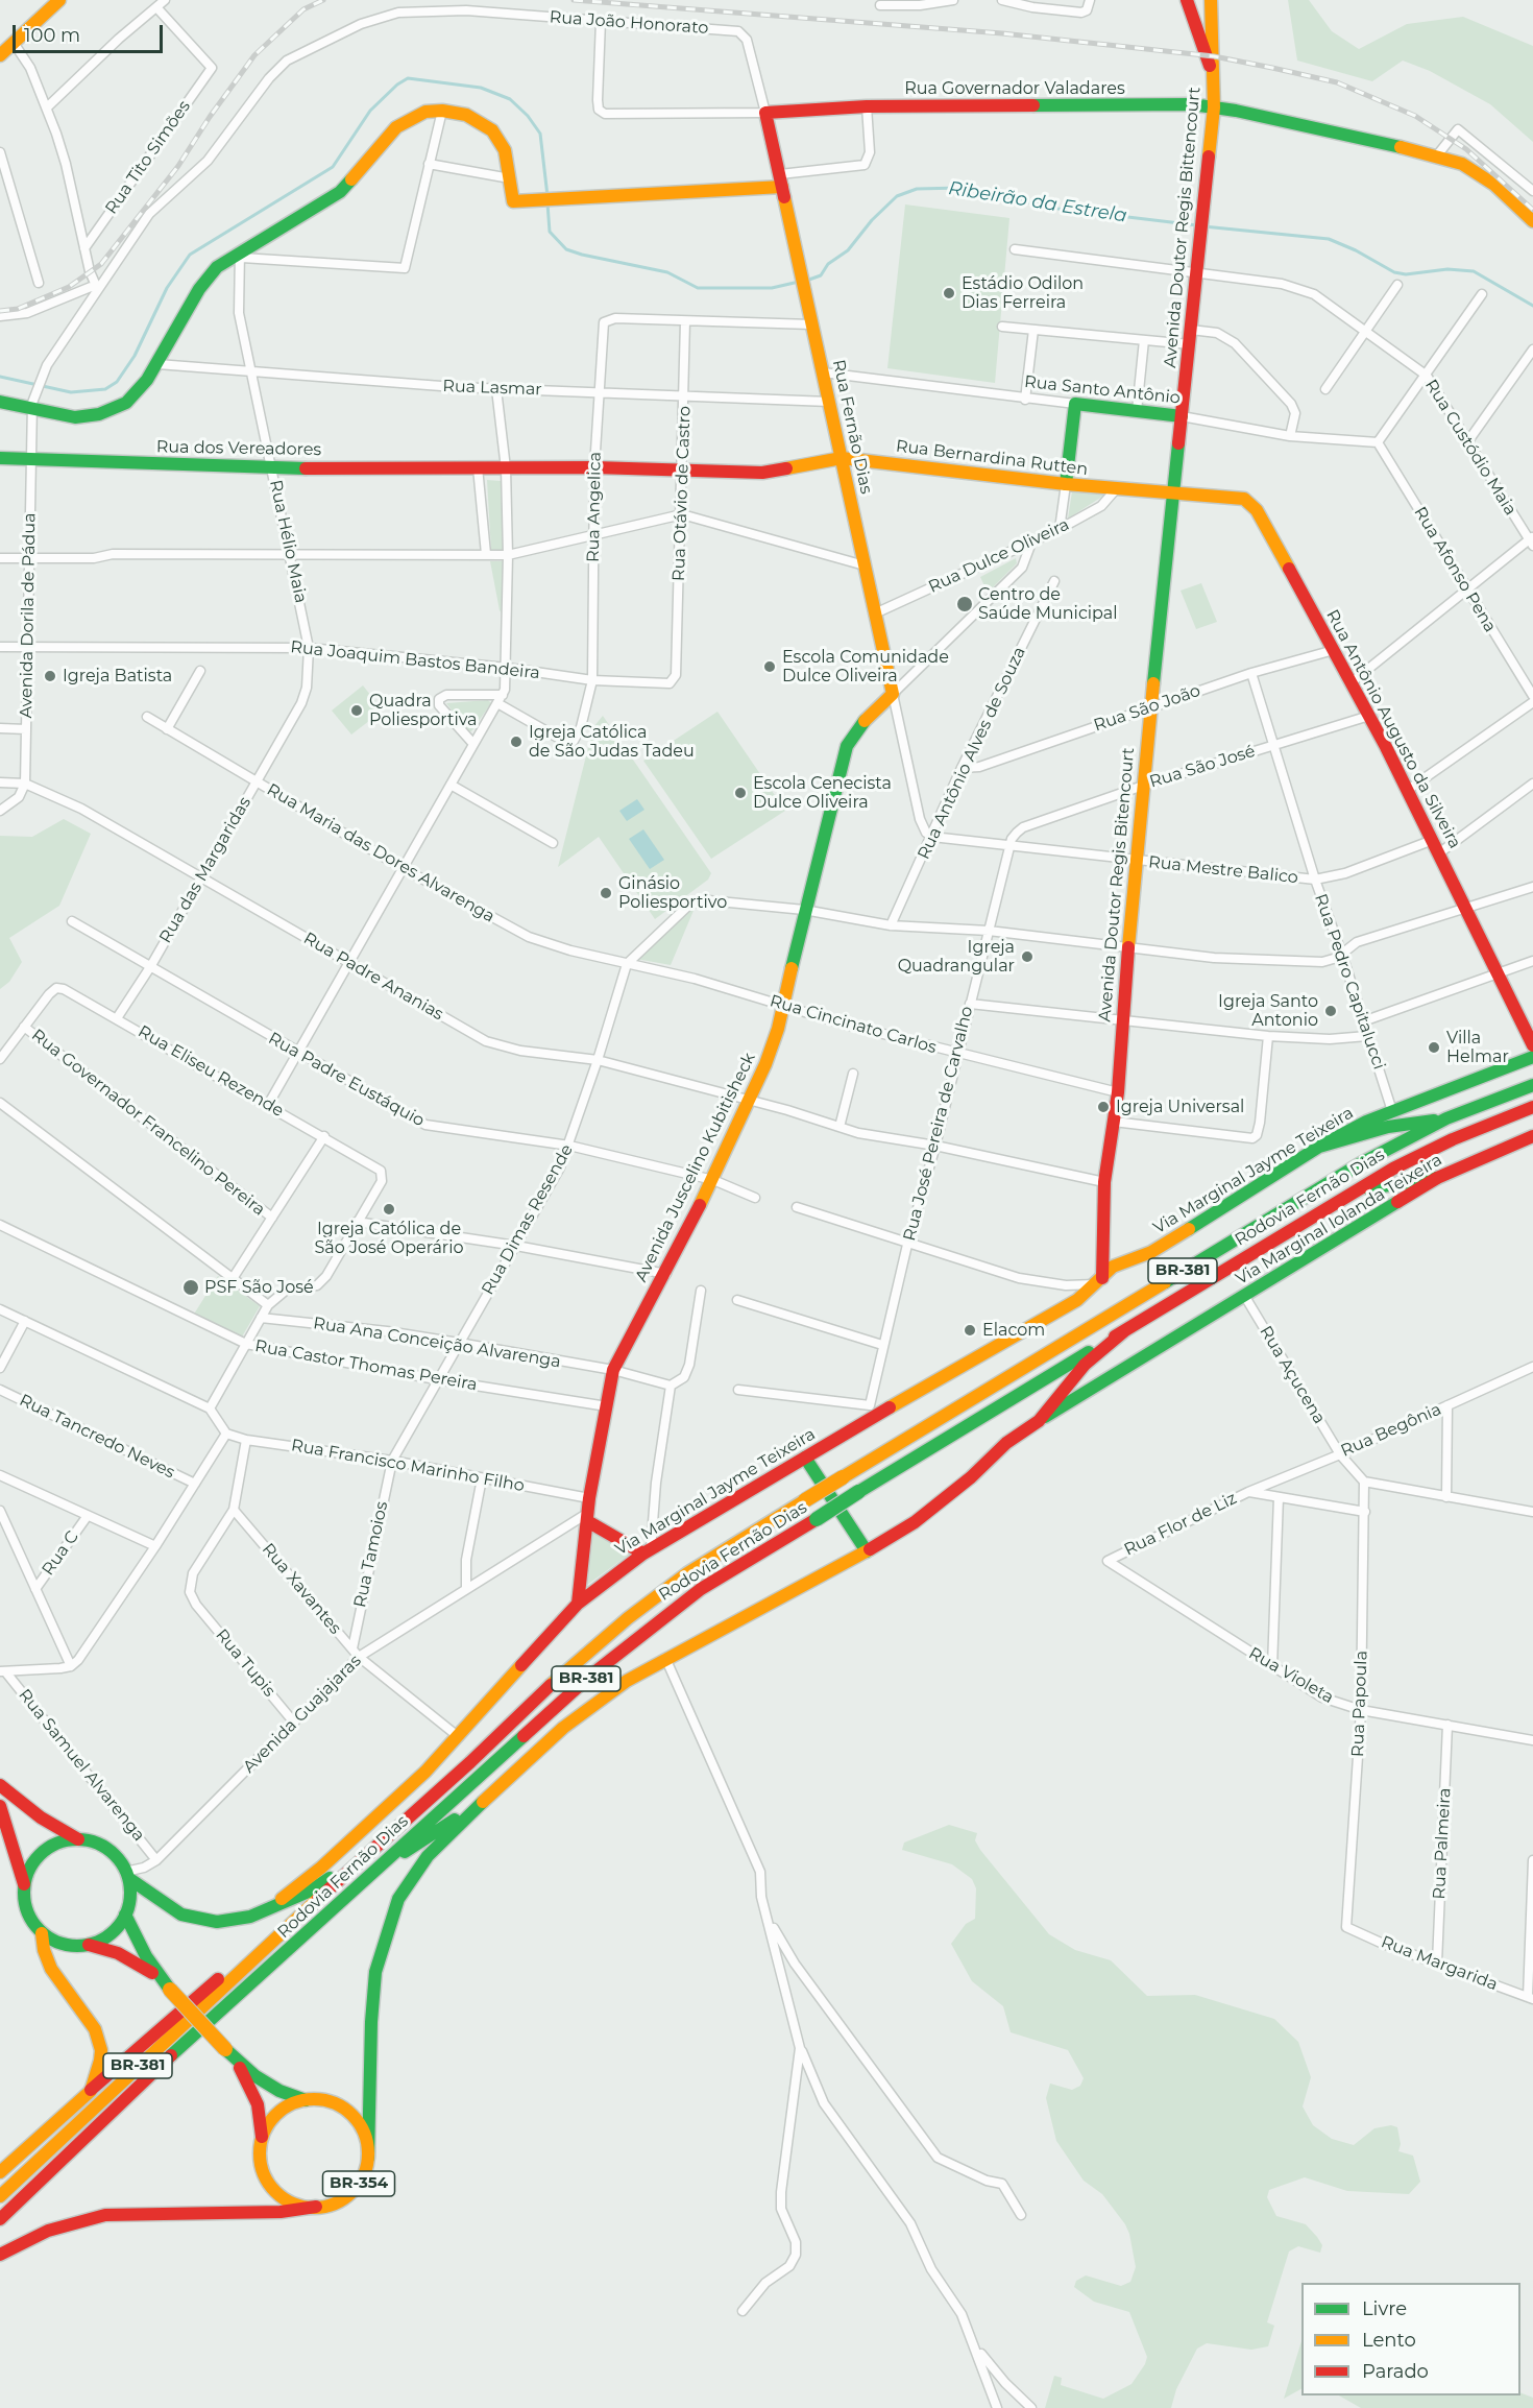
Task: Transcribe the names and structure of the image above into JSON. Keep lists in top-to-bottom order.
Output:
{
  "streets": {
    "main road": [
      "Rua Governador Valadares",
      "Avenida Doutor Regis Bittencourt",
      "Rua Santo Antônio",
      "Rua Fernão Dias",
      "Rua dos Vereadores",
      "Rua Bernardina Rutten",
      "Rua Antônio Augusto da Silveira",
      "Avenida Doutor Regis Bitencourt",
      "Avenida Juscelino Kubitisheck",
      "Via Marginal Jayme Teixeira",
      "Rodovia Fernão Dias",
      "Via Marginal Iolanda Teixeira",
      "BR-381",
      "BR-354"
    ],
    "street": [
      "Rua João Honorato",
      "Rua Tito Simões",
      "Rua Lasmar",
      "Rua Custódio Maia",
      "Rua Otávio de Castro",
      "Rua Angelica",
      "Rua Hélio Maia",
      "Rua Dulce Oliveira",
      "Rua Afonso Pena",
      "Avenida Dorila de Pádua",
      "Rua Joaquim Bastos Bandeira",
      "Rua São João",
      "Rua Antônio Alves de Souza",
      "Rua São José",
      "Rua Maria das Dores Alvarenga",
      "Rua das Margaridas",
      "Rua Mestre Balico",
      "Rua Padre Ananias",
      "Rua Pedro Capitalucci",
      "Rua Cincinato Carlos",
      "Rua Eliseu Rezende",
      "Rua Padre Eustáquio",
      "Rua Governador Francelino Pereira",
      "Rua José Pereira de Carvalho",
      "Rua Dimas Resende",
      "Rua Ana Conceição Alvarenga",
      "Rua Castor Thomas Pereira",
      "Rua Açucena",
      "Rua Begônia",
      "Rua Tancredo Neves",
      "Rua Francisco Marinho Filho",
      "Rua Flor de Liz",
      "Rua C",
      "Rua Tamoios",
      "Rua Xavantes",
      "Rua Tupis",
      "Rua Violeta",
      "Rua Papoula",
      "Avenida Guajajaras",
      "Rua Samuel Alvarenga",
      "Rua Palmeira",
      "Rua Margarida"
    ]
  },
  "crossings": [
    ["Rua João Honorato", "Rua Governador Valadares"],
    ["Rua João Honorato", "Rua Fernão Dias"],
    ["Rua João Honorato", "Avenida Dorila de Pádua"],
    ["Rua Governador Valadares", "Avenida Doutor Regis Bittencourt"],
    ["Rua Governador Valadares", "Rua Fernão Dias"],
    ["Avenida Doutor Regis Bittencourt", "Rua Santo Antônio"],
    ["Avenida Doutor Regis Bittencourt", "Rua Custódio Maia"],
    ["Avenida Doutor Regis Bittencourt", "Rua Bernardina Rutten"],
    ["Avenida Doutor Regis Bittencourt", "Rua Antônio Augusto da Silveira"],
    ["Avenida Doutor Regis Bittencourt", "Avenida Doutor Regis Bitencourt"],
    ["Rua Lasmar", "Rua Fernão Dias"],
    ["Rua Lasmar", "Rua Otávio de Castro"],
    ["Rua Lasmar", "Rua Angelica"],
    ["Rua Lasmar", "Rua Hélio Maia"],
    ["Rua Santo Antônio", "Rua Fernão Dias"],
    ["Rua Santo Antônio", "Rua Afonso Pena"],
    ["Rua Fernão Dias", "Rua Bernardina Rutten"],
    ["Rua Fernão Dias", "Rua Dulce Oliveira"],
    ["Rua Fernão Dias", "Rua Antônio Alves de Souza"],
    ["Rua Fernão Dias", "Rua Mestre Balico"],
    ["Rua Fernão Dias", "Avenida Juscelino Kubitisheck"],
    ["Rua dos Vereadores", "Rua Bernardina Rutten"],
    ["Rua dos Vereadores", "Rua Hélio Maia"],
    ["Rua dos Vereadores", "Avenida Dorila de Pádua"],
    ["Rua Bernardina Rutten", "Rua Otávio de Castro"],
    ["Rua Bernardina Rutten", "Rua Angelica"],
    ["Rua Bernardina Rutten", "Rua Dulce Oliveira"],
    ["Rua Bernardina Rutten", "Rua Antônio Augusto da Silveira"],
    ["Rua Bernardina Rutten", "Avenida Doutor Regis Bitencourt"],
    ["Rua Otávio de Castro", "Rua Angelica"],
    ["Rua Otávio de Castro", "Rua Joaquim Bastos Bandeira"],
    ["Rua Angelica", "Rua Joaquim Bastos Bandeira"],
    ["Rua Hélio Maia", "Rua Joaquim Bastos Bandeira"],
    ["Rua Hélio Maia", "Rua das Margaridas"],
    ["Avenida Dorila de Pádua", "Rua Joaquim Bastos Bandeira"],
    ["Avenida Dorila de Pádua", "Rua Padre Ananias"],
    ["Rua Joaquim Bastos Bandeira", "Rua das Margaridas"],
    ["Rua São João", "Rua Antônio Augusto da Silveira"],
    ["Rua São João", "Rua Antônio Alves de Souza"],
    ["Rua São João", "Avenida Doutor Regis Bitencourt"],
    ["Rua São João", "Rua Pedro Capitalucci"],
    ["Rua Antônio Augusto da Silveira", "Rua São José"],
    ["Rua Antônio Augusto da Silveira", "Rua Mestre Balico"],
    ["Rua Antônio Augusto da Silveira", "Avenida Doutor Regis Bitencourt"],
    ["Rua Antônio Alves de Souza", "Rua Mestre Balico"],
    ["Rua São José", "Rua Mestre Balico"],
    ["Rua São José", "Avenida Doutor Regis Bitencourt"],
    ["Rua São José", "Rua Pedro Capitalucci"],
    ["Rua São José", "Rua José Pereira de Carvalho"],
    ["Rua Maria das Dores Alvarenga", "Rua das Margaridas"],
    ["Rua Maria das Dores Alvarenga", "Rua Cincinato Carlos"],
    ["Rua Maria das Dores Alvarenga", "Rua Dimas Resende"],
    ["Rua das Margaridas", "Rua Padre Ananias"],
    ["Rua das Margaridas", "Rua Eliseu Rezende"],
    ["Rua das Margaridas", "Rua Padre Eustáquio"],
    ["Rua Mestre Balico", "Avenida Doutor Regis Bitencourt"],
    ["Rua Mestre Balico", "Rua Pedro Capitalucci"],
    ["Rua Mestre Balico", "Rua José Pereira de Carvalho"],
    ["Avenida Doutor Regis Bitencourt", "Rua Padre Ananias"],
    ["Avenida Doutor Regis Bitencourt", "Rua Cincinato Carlos"],
    ["Avenida Doutor Regis Bitencourt", "Via Marginal Jayme Teixeira"],
    ["Rua Padre Ananias", "Rua José Pereira de Carvalho"],
    ["Rua Padre Ananias", "Avenida Juscelino Kubitisheck"],
    ["Rua Padre Ananias", "Rua Dimas Resende"],
    ["Rua Pedro Capitalucci", "Via Marginal Jayme Teixeira"],
    ["Rua Cincinato Carlos", "Rua José Pereira de Carvalho"],
    ["Rua Cincinato Carlos", "Avenida Juscelino Kubitisheck"],
    ["Rua Cincinato Carlos", "Rua Dimas Resende"],
    ["Rua Eliseu Rezende", "Rua Governador Francelino Pereira"],
    ["Rua Padre Eustáquio", "Avenida Juscelino Kubitisheck"],
    ["Rua Padre Eustáquio", "Rua Dimas Resende"],
    ["Avenida Juscelino Kubitisheck", "Via Marginal Jayme Teixeira"],
    ["Avenida Juscelino Kubitisheck", "Rua Ana Conceição Alvarenga"],
    ["Avenida Juscelino Kubitisheck", "Rua Castor Thomas Pereira"],
    ["Avenida Juscelino Kubitisheck", "Rua Francisco Marinho Filho"],
    ["Avenida Juscelino Kubitisheck", "Avenida Guajajaras"],
    ["Via Marginal Jayme Teixeira", "Rua Xavantes"],
    ["Rua Dimas Resende", "Rua Ana Conceição Alvarenga"],
    ["Rua Dimas Resende", "Rua Castor Thomas Pereira"],
    ["Rua Dimas Resende", "Rua Francisco Marinho Filho"],
    ["Rua Dimas Resende", "Rua Tamoios"],
    ["Via Marginal Iolanda Teixeira", "Rua Açucena"],
    ["Rua Açucena", "Rua Begônia"],
    ["Rua Açucena", "Rua Papoula"],
    ["Rua Begônia", "Rua Flor de Liz"],
    ["Rua Francisco Marinho Filho", "Rua Tamoios"],
    ["Rua Francisco Marinho Filho", "Avenida Guajajaras"],
    ["Rua Flor de Liz", "Rua Violeta"],
    ["Rua Flor de Liz", "Rua Papoula"],
    ["Rua Tamoios", "Rua Xavantes"],
    ["Rua Xavantes", "Rua Tupis"],
    ["Rua Xavantes", "Avenida Guajajaras"],
    ["Rua Tupis", "Avenida Guajajaras"],
    ["Rua Violeta", "Rua Papoula"],
    ["Rua Violeta", "Rua Palmeira"],
    ["Rua Papoula", "Rua Margarida"],
    ["Avenida Guajajaras", "Rua Samuel Alvarenga"],
    ["Avenida Guajajaras", "BR-354"],
    ["Rua Palmeira", "Rua Margarida"]
  ],
  "water": ["Ribeirão da Estrela"],
  "places": [
    "Estádio Odilon Dias Ferreira",
    "Centro de Saúde Municipal",
    "Escola Comunidade Dulce Oliveira",
    "Igreja Batista",
    "Quadra Poliesportiva",
    "Igreja Católica de São Judas Tadeu",
    "Escola Cenecista Dulce Oliveira",
    "Ginásio Poliesportivo",
    "Igreja Quadrangular",
    "Igreja Santo Antonio",
    "Villa Helmar",
    "Igreja Universal",
    "Igreja Católica de São José Operário",
    "PSF São José",
    "Elacom"
  ],
  "legend": ["Livre", "Lento", "Parado"],
  "scale_bar": "100 m"
}
